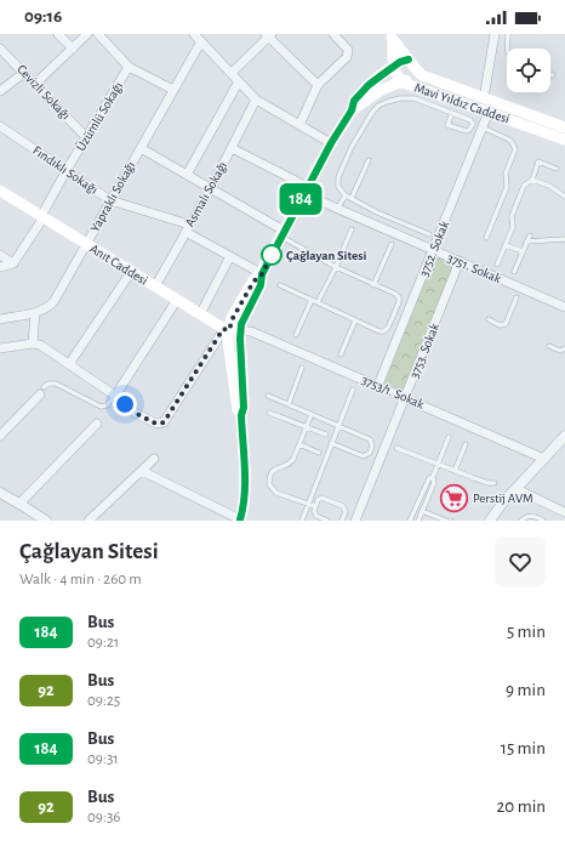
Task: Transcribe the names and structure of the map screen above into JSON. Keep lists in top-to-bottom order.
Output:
{
  "streets": {
    "main road": ["Mavi Yıldız Caddesi", "Anıt Caddesi"],
    "street": [
      "Cevizli Sokağı",
      "Üzümlü Sokağı",
      "Fındıklı Sokağı",
      "Asmalı Sokağı",
      "Yapraklı Sokağı",
      "3752. Sokak",
      "3751. Sokak",
      "3753. Sokak",
      "3753/1. Sokak"
    ]
  },
  "crossings": [
    ["Cevizli Sokağı", "Üzümlü Sokağı"],
    ["Mavi Yıldız Caddesi", "3752. Sokak"],
    ["Üzümlü Sokağı", "Fındıklı Sokağı"],
    ["Üzümlü Sokağı", "Anıt Caddesi"],
    ["Fındıklı Sokağı", "Asmalı Sokağı"],
    ["Fındıklı Sokağı", "Yapraklı Sokağı"],
    ["Asmalı Sokağı", "Anıt Caddesi"],
    ["Asmalı Sokağı", "3751. Sokak"],
    ["Yapraklı Sokağı", "Anıt Caddesi"],
    ["3752. Sokak", "3751. Sokak"],
    ["3752. Sokak", "3753/1. Sokak"],
    ["Anıt Caddesi", "3753/1. Sokak"],
    ["3751. Sokak", "3753. Sokak"],
    ["3753. Sokak", "3753/1. Sokak"]
  ],
  "places": {
    "other": ["Çağlayan Sitesi"],
    "supermarket": ["Perstij AVM"]
  },
  "lines": ["bus line 184"],
  "page": {
    "status": "09:16",
    "on_map": "184",
    "heading": ["Çağlayan Sitesi", "Walk · 4 min · 260 m"],
    "list": [
      {
        "mark": "184",
        "name": "Bus",
        "note": "09:21",
        "value": "5 min"
      },
      {
        "mark": "92",
        "name": "Bus",
        "note": "09:25",
        "value": "9 min"
      },
      {
        "mark": "184",
        "name": "Bus",
        "note": "09:31",
        "value": "15 min"
      },
      {
        "mark": "92",
        "name": "Bus",
        "note": "09:36",
        "value": "20 min"
      }
    ]
  }
}
